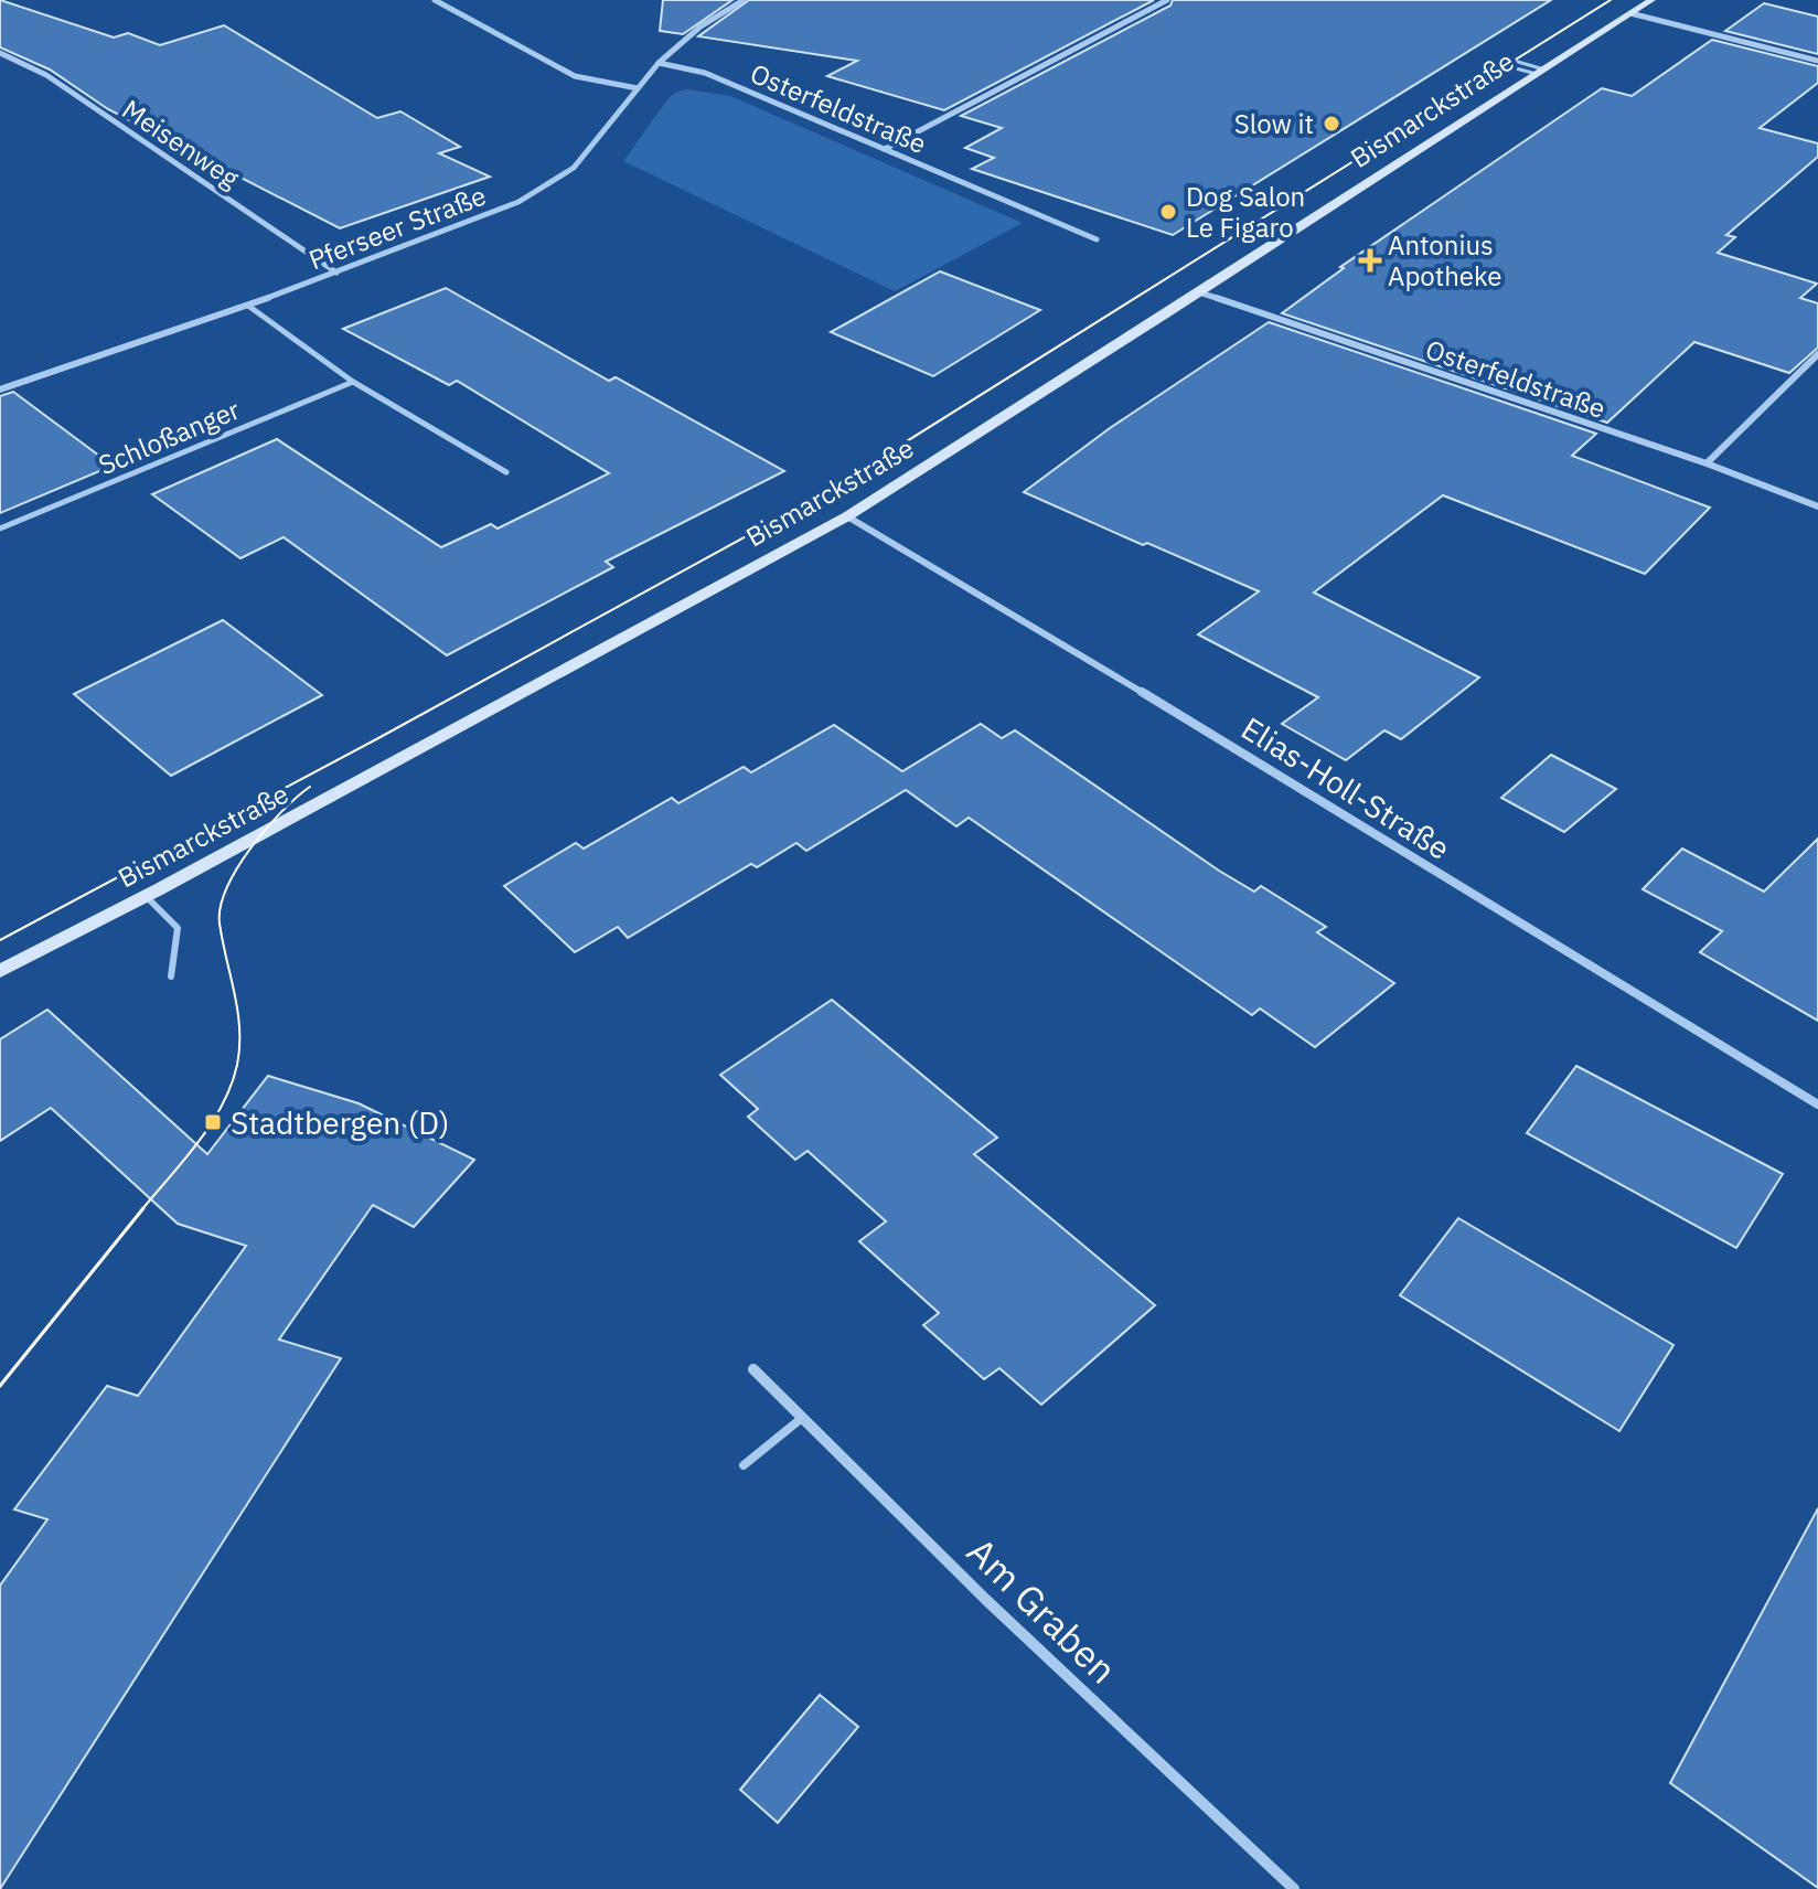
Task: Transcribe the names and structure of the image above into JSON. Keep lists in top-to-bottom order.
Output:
{
  "streets": {
    "street": [
      "Osterfeldstraße",
      "Bismarckstraße",
      "Meisenweg",
      "Pferseer Straße",
      "Elias-Holl-Straße",
      "Am Graben"
    ],
    "lane": ["Schloßanger"]
  },
  "crossings": [
    ["Osterfeldstraße", "Bismarckstraße"],
    ["Osterfeldstraße", "Pferseer Straße"],
    ["Bismarckstraße", "Elias-Holl-Straße"],
    ["Meisenweg", "Pferseer Straße"]
  ],
  "places": {
    "other": ["Slow it", "Dog Salon Le Figaro"],
    "health": ["Antonius Apotheke"],
    "transit": ["Stadtbergen (D)"]
  }
}
